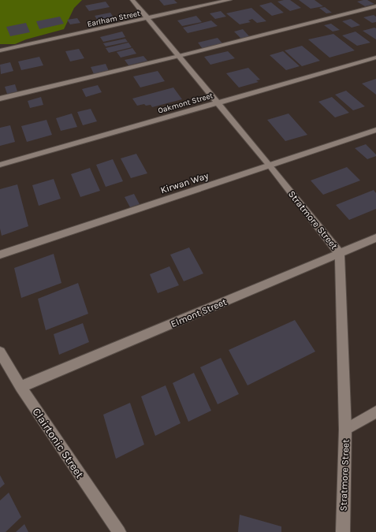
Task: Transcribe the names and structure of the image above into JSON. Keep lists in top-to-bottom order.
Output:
{
  "streets": {
    "street": [
      "Earlham Street",
      "Oakmont Street",
      "Kirwan Way",
      "Stratmore Street",
      "Elmont Street",
      "Clairtonic Street"
    ]
  },
  "crossings": [
    ["Earlham Street", "Stratmore Street"],
    ["Oakmont Street", "Stratmore Street"],
    ["Kirwan Way", "Stratmore Street"],
    ["Stratmore Street", "Elmont Street"],
    ["Elmont Street", "Clairtonic Street"]
  ]
}
